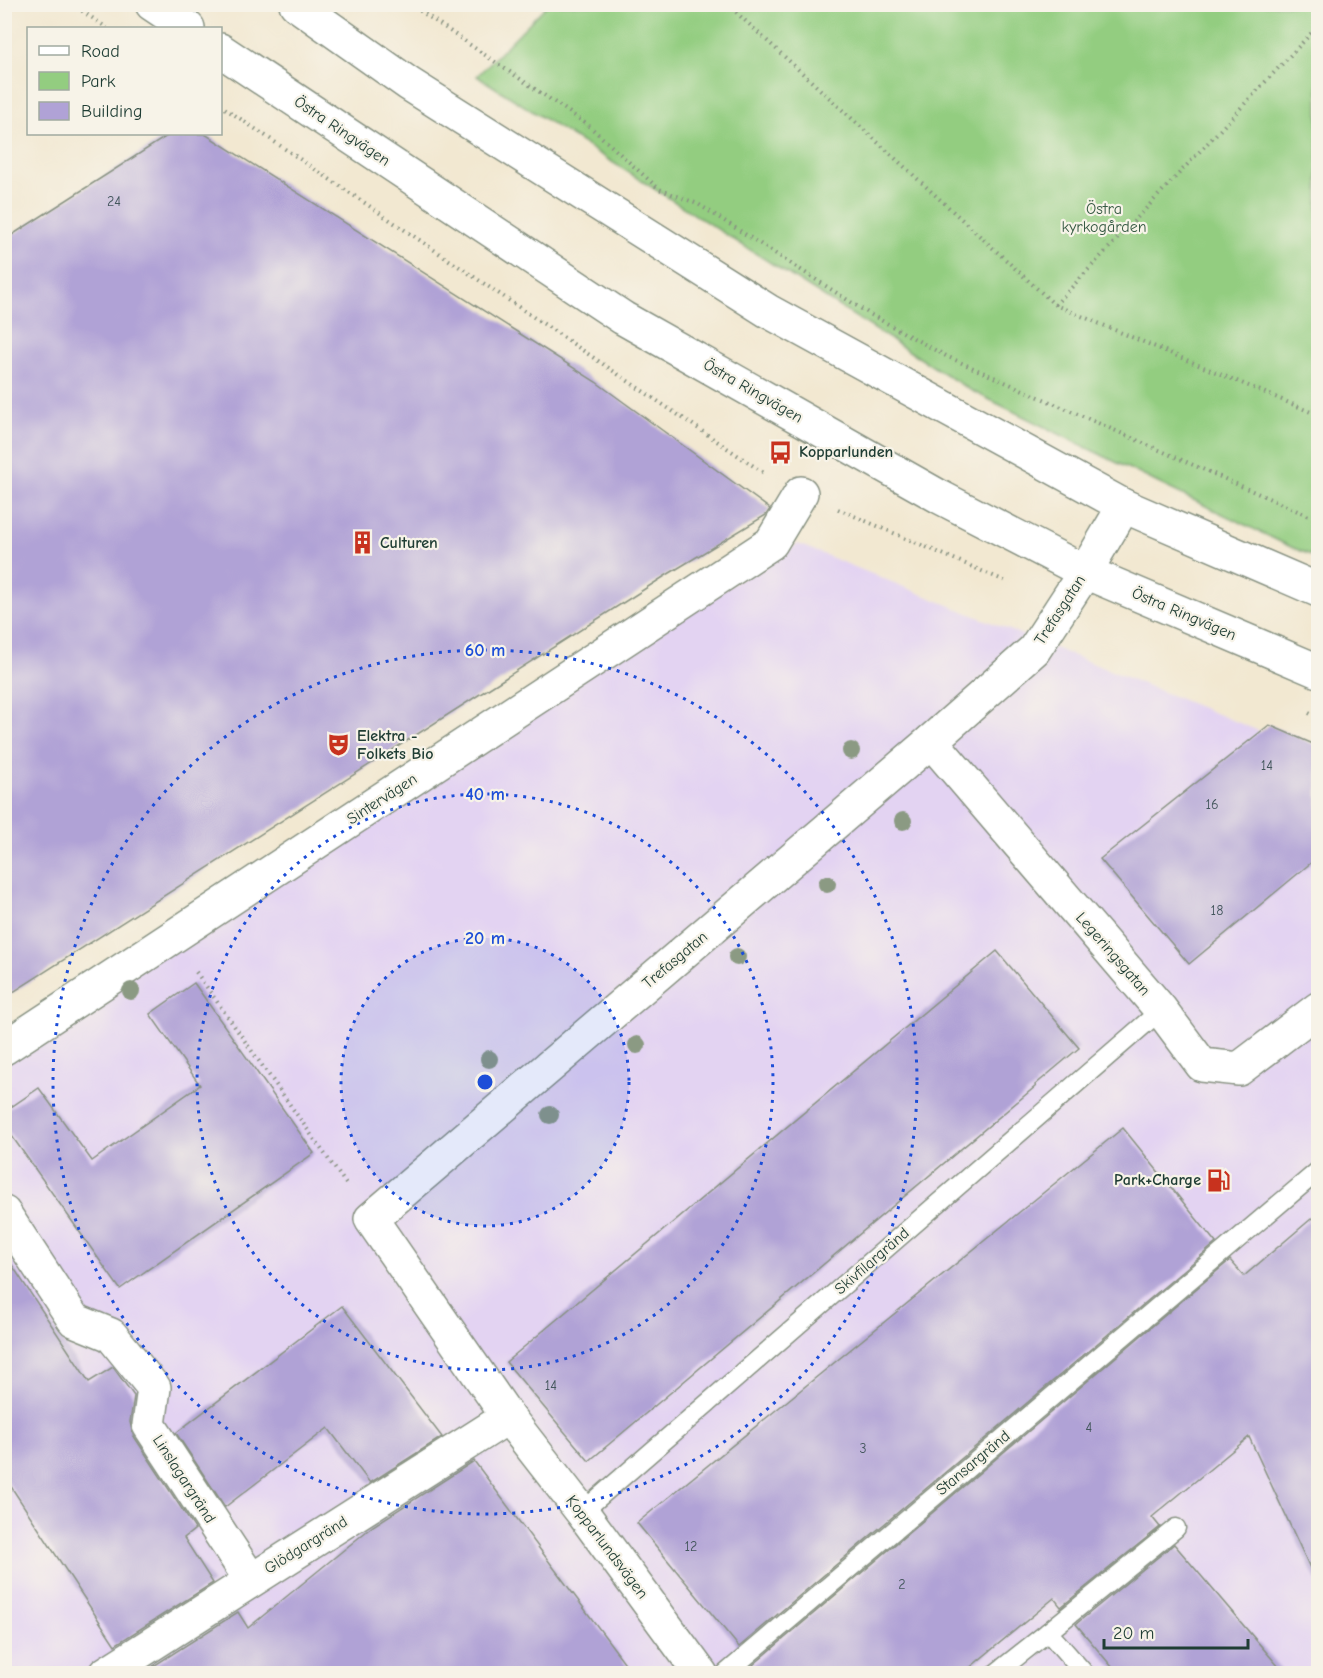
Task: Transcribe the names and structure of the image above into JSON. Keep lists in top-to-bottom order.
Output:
{
  "streets": {
    "street": [
      "Östra Ringvägen",
      "Trefasgatan",
      "Sintervägen",
      "Legeringsgatan",
      "Linslagargränd",
      "Glödgargränd",
      "Kopparlundsvägen"
    ],
    "lane": ["Skivfilargränd", "Stansargränd"]
  },
  "crossings": [
    ["Östra Ringvägen", "Trefasgatan"],
    ["Trefasgatan", "Legeringsgatan"],
    ["Legeringsgatan", "Skivfilargränd"],
    ["Skivfilargränd", "Kopparlundsvägen"],
    ["Linslagargränd", "Glödgargränd"],
    ["Glödgargränd", "Kopparlundsvägen"]
  ],
  "parks": ["Östra kyrkogården"],
  "places": {
    "bus stop": ["Kopparlunden"],
    "building": ["Culturen"],
    "theatre": ["Elektra - Folkets Bio"],
    "fuel station": ["Park+Charge"]
  },
  "house_numbers": [
    "24",
    "14",
    "16",
    "18",
    "14",
    "4",
    "3",
    "12",
    "2"
  ],
  "legend": ["Road", "Park", "Building"],
  "scale_bar": "20 m",
  "rings": ["60 m", "40 m", "20 m"]
}
